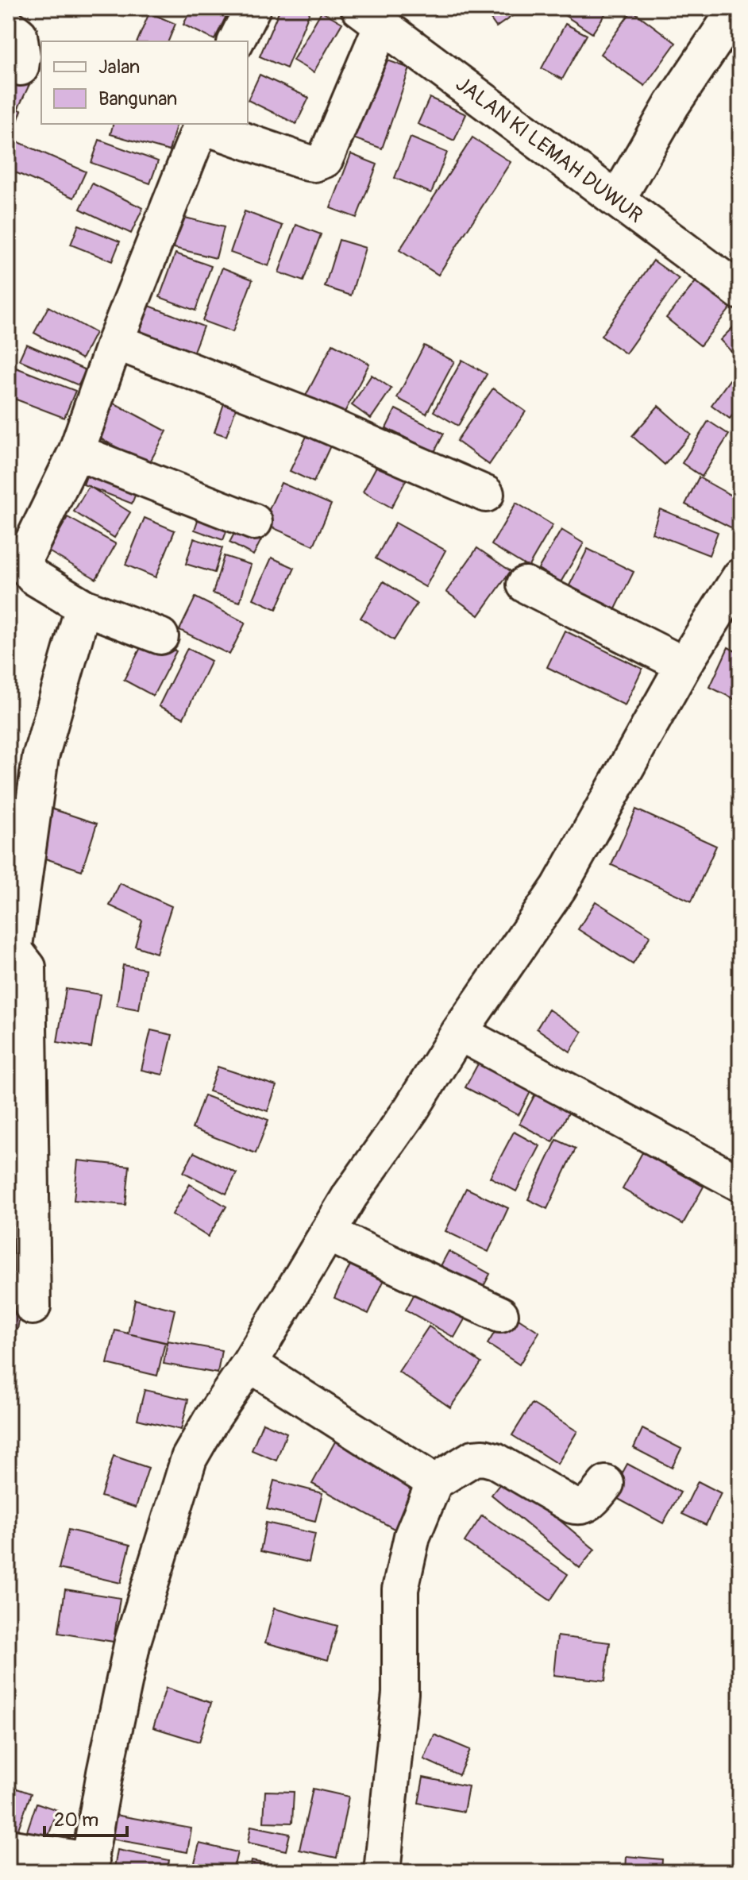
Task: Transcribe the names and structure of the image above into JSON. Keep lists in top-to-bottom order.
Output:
{
  "streets": {
    "street": ["JALAN KI LEMAH DUWUR"]
  },
  "legend": ["Jalan", "Bangunan"],
  "scale_bar": "20 m"
}
